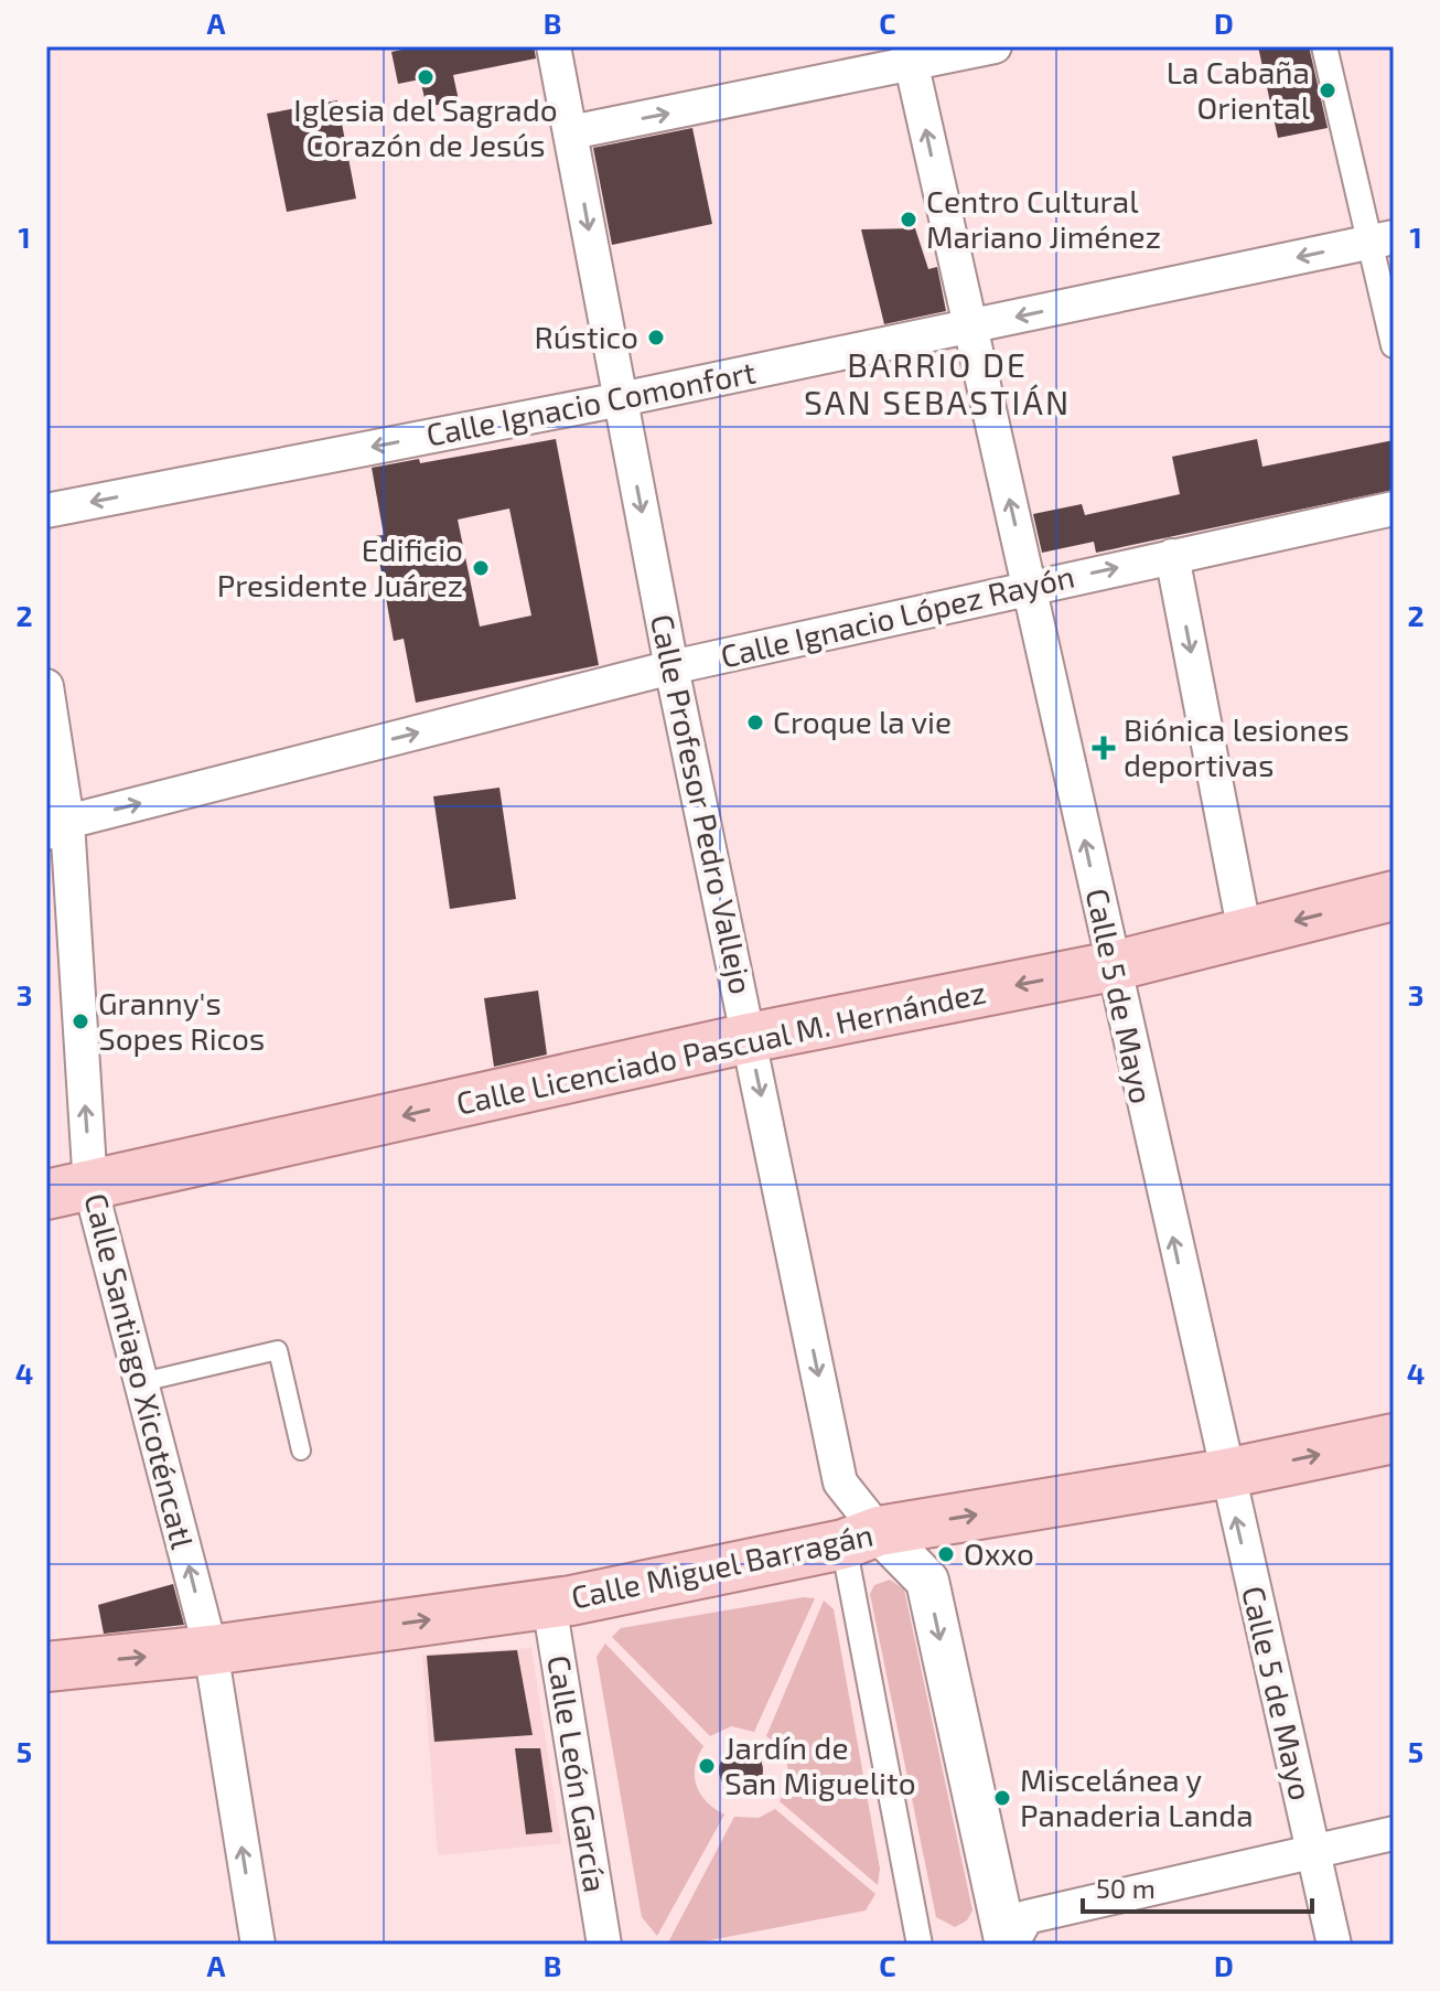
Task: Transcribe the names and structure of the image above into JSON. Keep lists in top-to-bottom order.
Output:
{
  "streets": {
    "main road": ["Calle Licenciado Pascual M. Hernández", "Calle Miguel Barragán"],
    "street": [
      "Calle Ignacio Comonfort",
      "Calle Ignacio López Rayón",
      "Calle Profesor Pedro Vallejo",
      "Calle 5 de Mayo",
      "Calle Santiago Xicoténcatl",
      "Calle León García"
    ]
  },
  "crossings": [
    ["Calle Ignacio Comonfort", "Calle Profesor Pedro Vallejo"],
    ["Calle Ignacio Comonfort", "Calle 5 de Mayo"],
    ["Calle Ignacio López Rayón", "Calle Profesor Pedro Vallejo"],
    ["Calle Ignacio López Rayón", "Calle 5 de Mayo"],
    ["Calle Ignacio López Rayón", "Calle Santiago Xicoténcatl"],
    ["Calle Profesor Pedro Vallejo", "Calle Licenciado Pascual M. Hernández"],
    ["Calle Profesor Pedro Vallejo", "Calle Miguel Barragán"],
    ["Calle 5 de Mayo", "Calle Licenciado Pascual M. Hernández"],
    ["Calle 5 de Mayo", "Calle Miguel Barragán"],
    ["Calle Licenciado Pascual M. Hernández", "Calle Santiago Xicoténcatl"],
    ["Calle Santiago Xicoténcatl", "Calle Miguel Barragán"],
    ["Calle Miguel Barragán", "Calle León García"]
  ],
  "one_way": [
    "Calle Ignacio Comonfort",
    "Calle Ignacio López Rayón",
    "Calle Profesor Pedro Vallejo",
    "Calle 5 de Mayo",
    "Calle Licenciado Pascual M. Hernández",
    "Calle Santiago Xicoténcatl",
    "Calle Miguel Barragán"
  ],
  "districts": ["BARRIO DE SAN SEBASTIÁN"],
  "places": {
    "other": [
      "Iglesia del Sagrado Corazón de Jesús",
      "La Cabaña Oriental",
      "Centro Cultural Mariano Jiménez",
      "Rústico",
      "Edificio Presidente Juárez",
      "Croque la vie",
      "Granny's Sopes Ricos",
      "Oxxo",
      "Jardín de San Miguelito",
      "Miscelánea y Panaderia Landa"
    ],
    "health": ["Biónica lesiones deportivas"]
  },
  "scale_bar": "50 m",
  "grid": {
    "columns": [
      "A",
      "B",
      "C",
      "D"
    ],
    "rows": [
      "1",
      "2",
      "3",
      "4",
      "5"
    ]
  }
}
